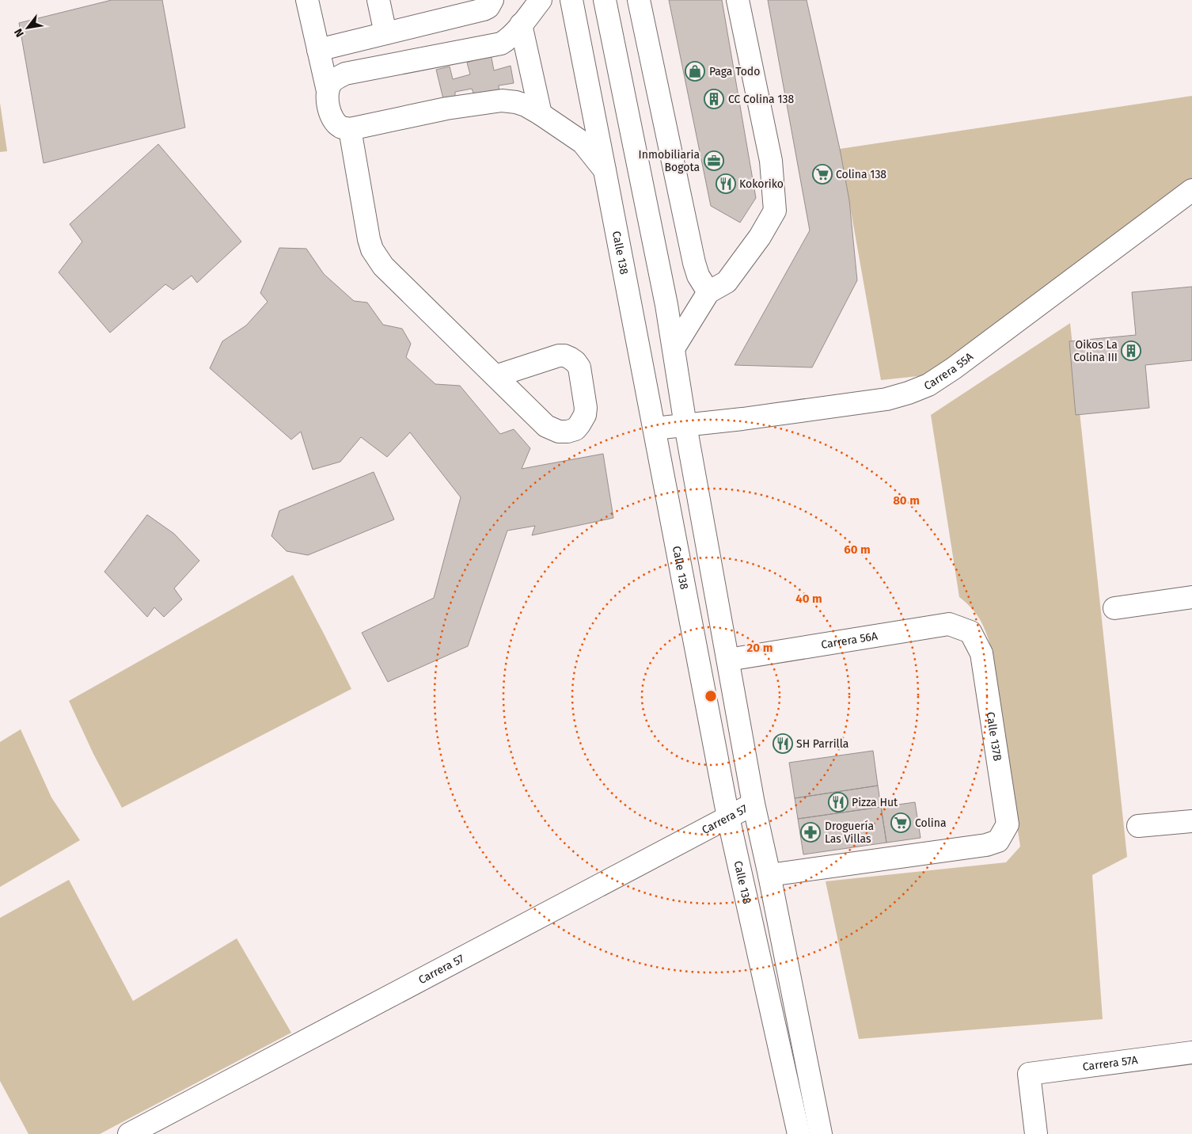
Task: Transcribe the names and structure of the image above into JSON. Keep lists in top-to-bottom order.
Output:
{
  "streets": {
    "street": [
      "Calle 138",
      "Carrera 55A",
      "Carrera 56A",
      "Calle 137B",
      "Carrera 57",
      "Carrera 57A"
    ]
  },
  "crossings": [
    ["Calle 138", "Carrera 55A"],
    ["Calle 138", "Carrera 57"],
    ["Carrera 56A", "Calle 137B"]
  ],
  "places": {
    "shop": ["Paga Todo"],
    "building": ["CC Colina 138", "Oikos La Colina III"],
    "office": ["Inmobiliaria Bogota"],
    "supermarket": ["Colina 138", "Colina"],
    "restaurant": ["Kokoriko", "SH Parrilla", "Pizza Hut"],
    "pharmacy": ["Droguería Las Villas"]
  },
  "north": "bottom left",
  "rings": [
    "80 m",
    "60 m",
    "40 m",
    "20 m"
  ]
}
